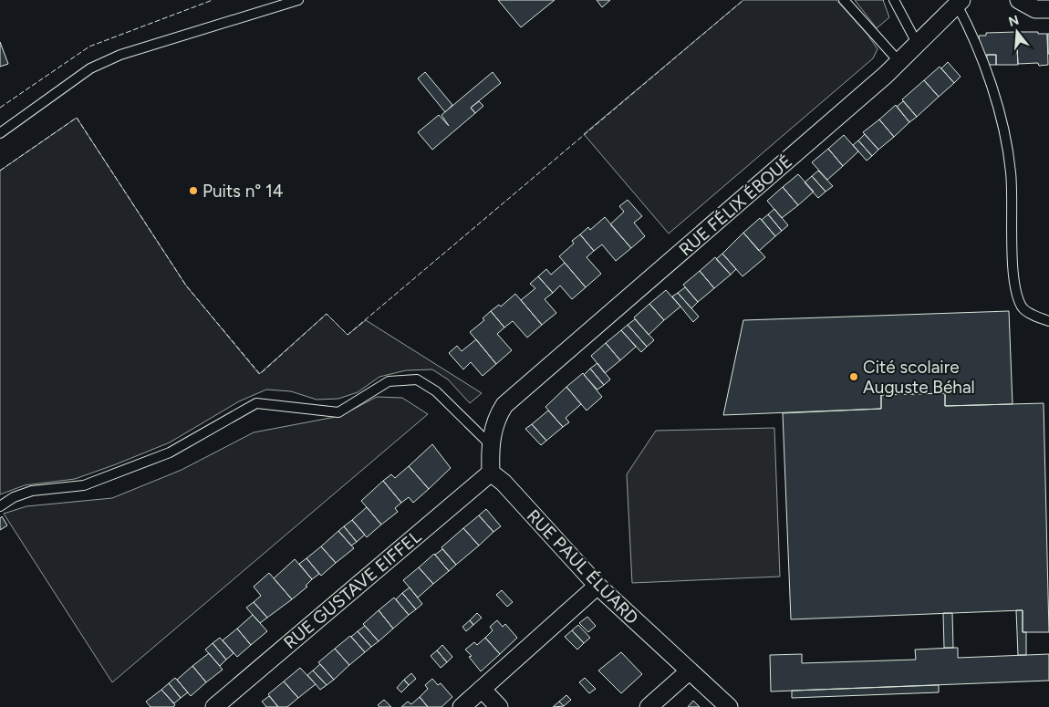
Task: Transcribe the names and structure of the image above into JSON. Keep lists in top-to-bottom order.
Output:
{
  "streets": {
    "street": ["RUE FÉLIX ÉBOUÉ", "RUE PAUL ÉLUARD", "RUE GUSTAVE EIFFEL"]
  },
  "crossings": [
    ["RUE PAUL ÉLUARD", "RUE GUSTAVE EIFFEL"]
  ],
  "places": ["Puits n° 14", "Cité scolaire Auguste Béhal"],
  "north": "top"
}
